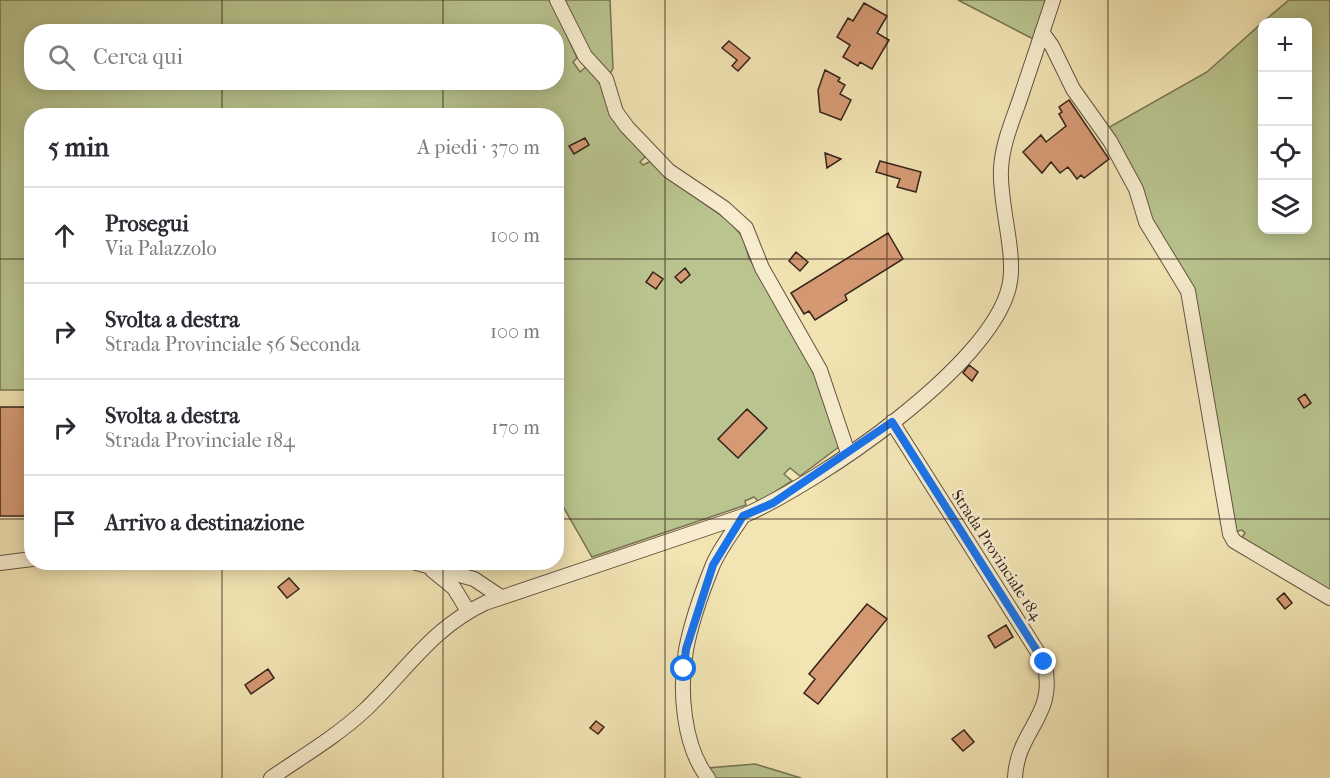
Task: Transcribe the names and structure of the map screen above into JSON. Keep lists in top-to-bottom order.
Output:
{
  "streets": {
    "street": ["Strada Provinciale 184"]
  },
  "page": {
    "map_buttons": ["+", "−"],
    "search": "Cerca qui",
    "heading": ["5 min", "A piedi · 370 m"],
    "list": [
      ["Prosegui", "Via Palazzolo", "100 m"],
      ["Svolta a destra", "Strada Provinciale 56 Seconda", "100 m"],
      ["Svolta a destra", "Strada Provinciale 184", "170 m"],
      "Arrivo a destinazione"
    ]
  }
}
